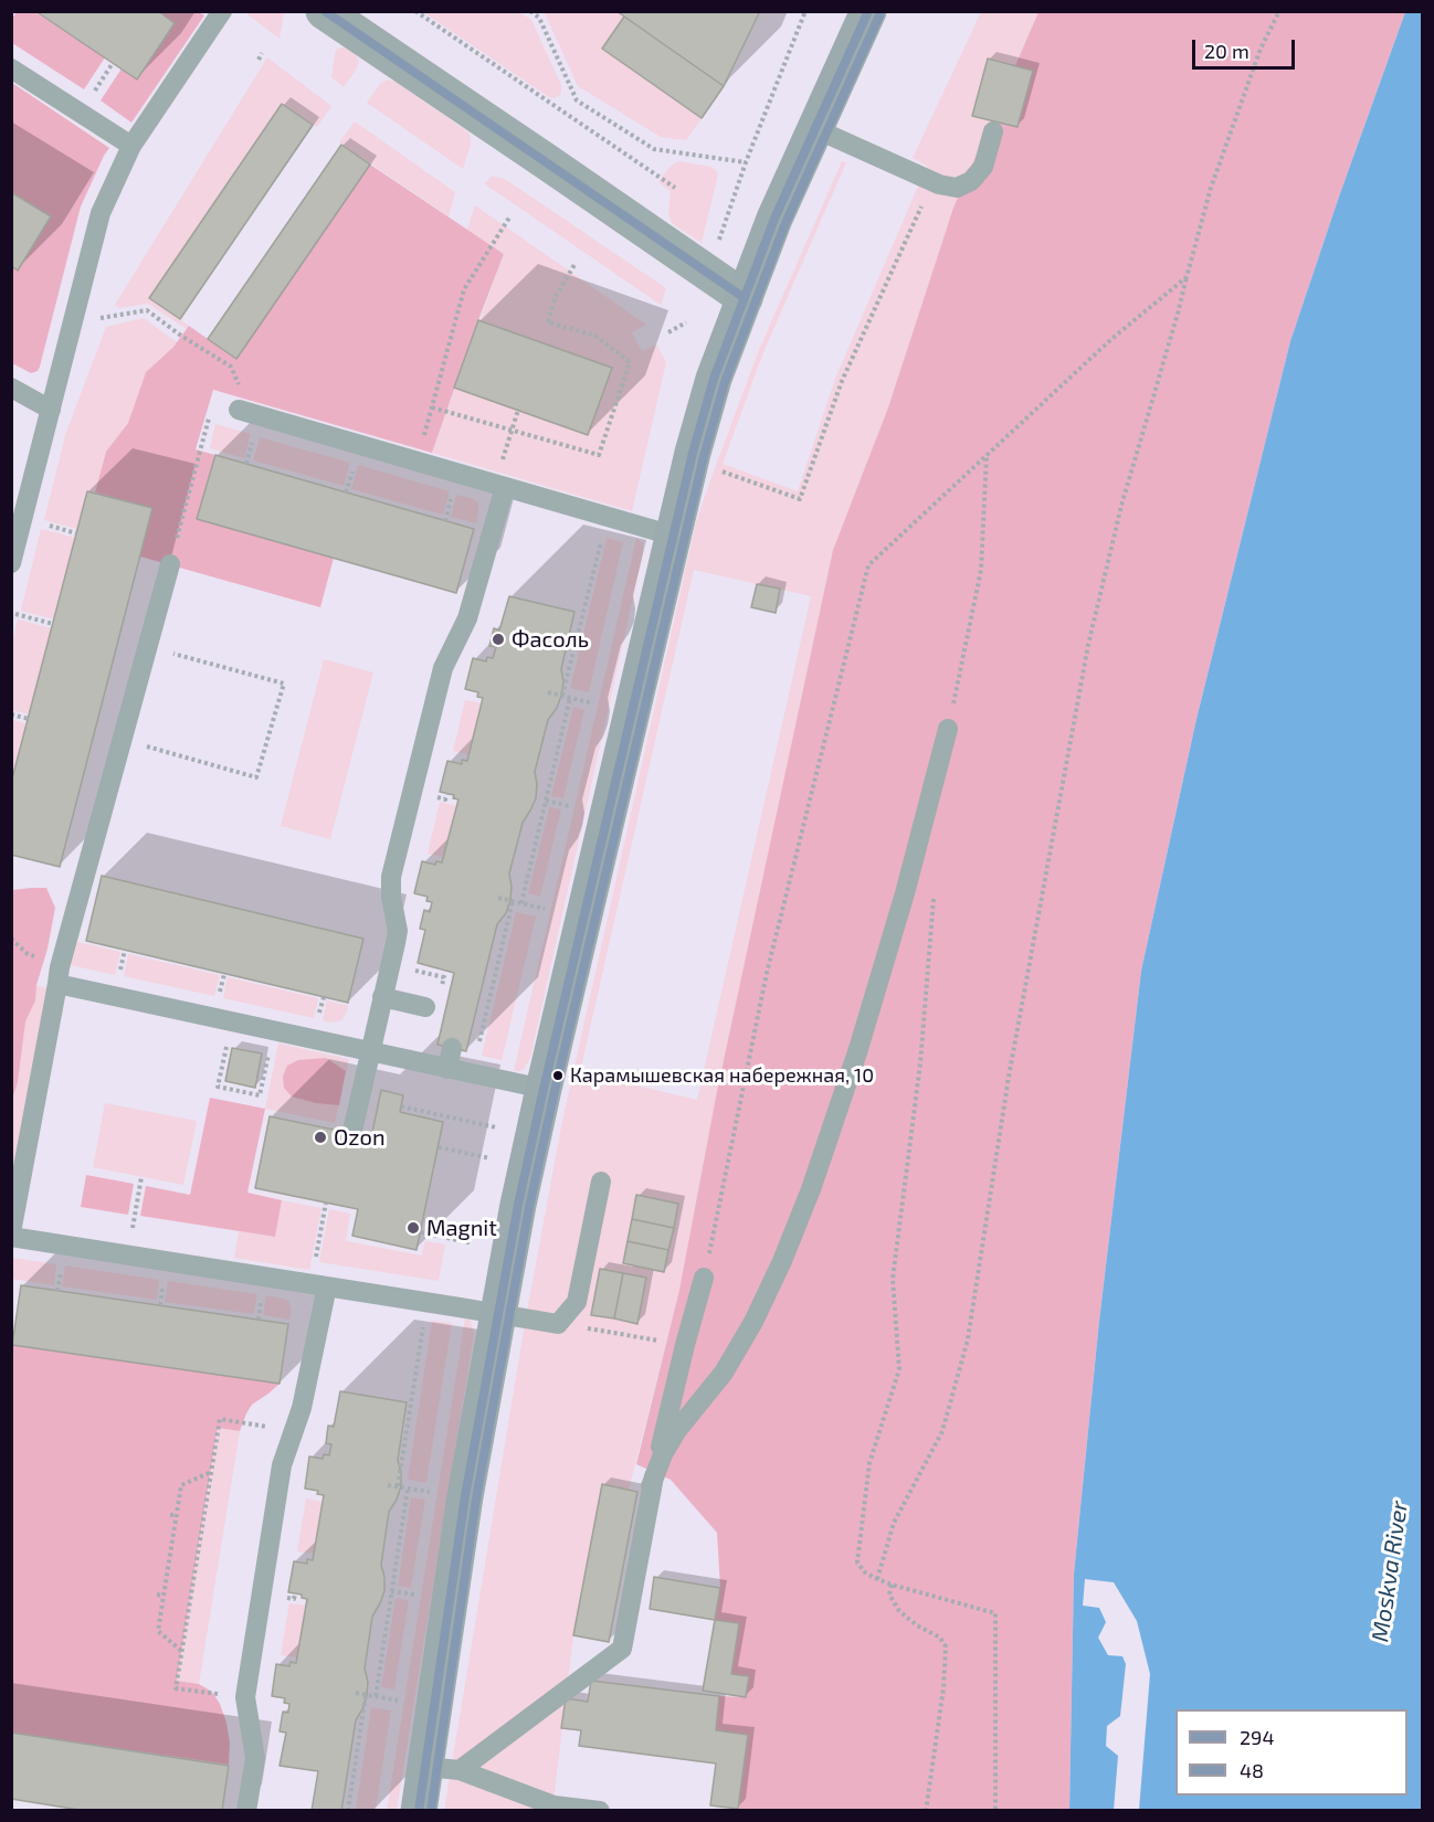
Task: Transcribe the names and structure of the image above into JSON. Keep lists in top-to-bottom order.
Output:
{
  "water": ["Moskva River"],
  "places": [
    "Фасоль",
    "Карамышевская набережная, 10",
    "Ozon",
    "Magnit"
  ],
  "lines": ["transit line 294", "transit line 48"],
  "legend": ["294", "48"],
  "scale_bar": "20 m"
}
